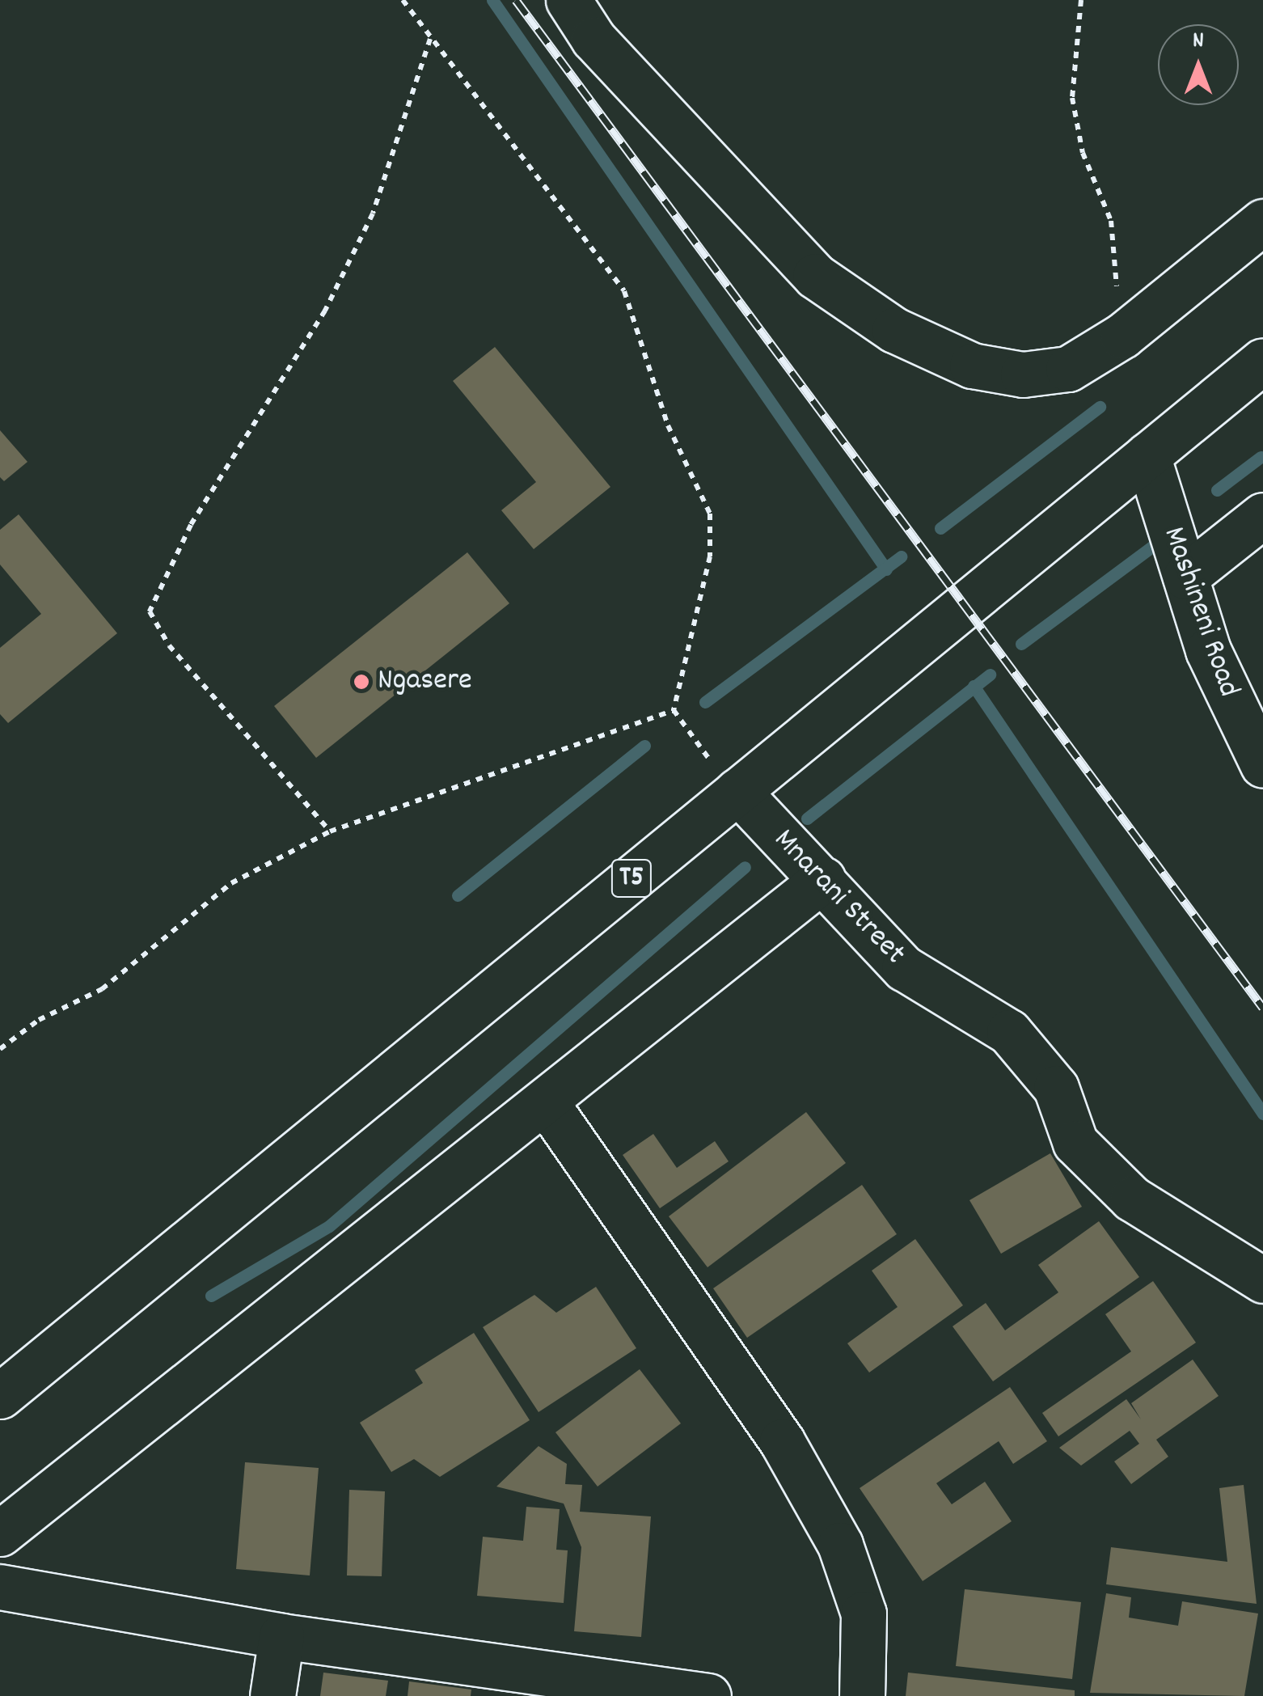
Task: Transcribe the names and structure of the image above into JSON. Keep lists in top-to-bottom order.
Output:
{
  "streets": {
    "main road": ["Mashineni Road", "T5", "Mnarani Street"]
  },
  "crossings": [
    ["Mashineni Road", "T5"],
    ["T5", "Mnarani Street"]
  ],
  "places": ["Ngasere"],
  "north": "top"
}
